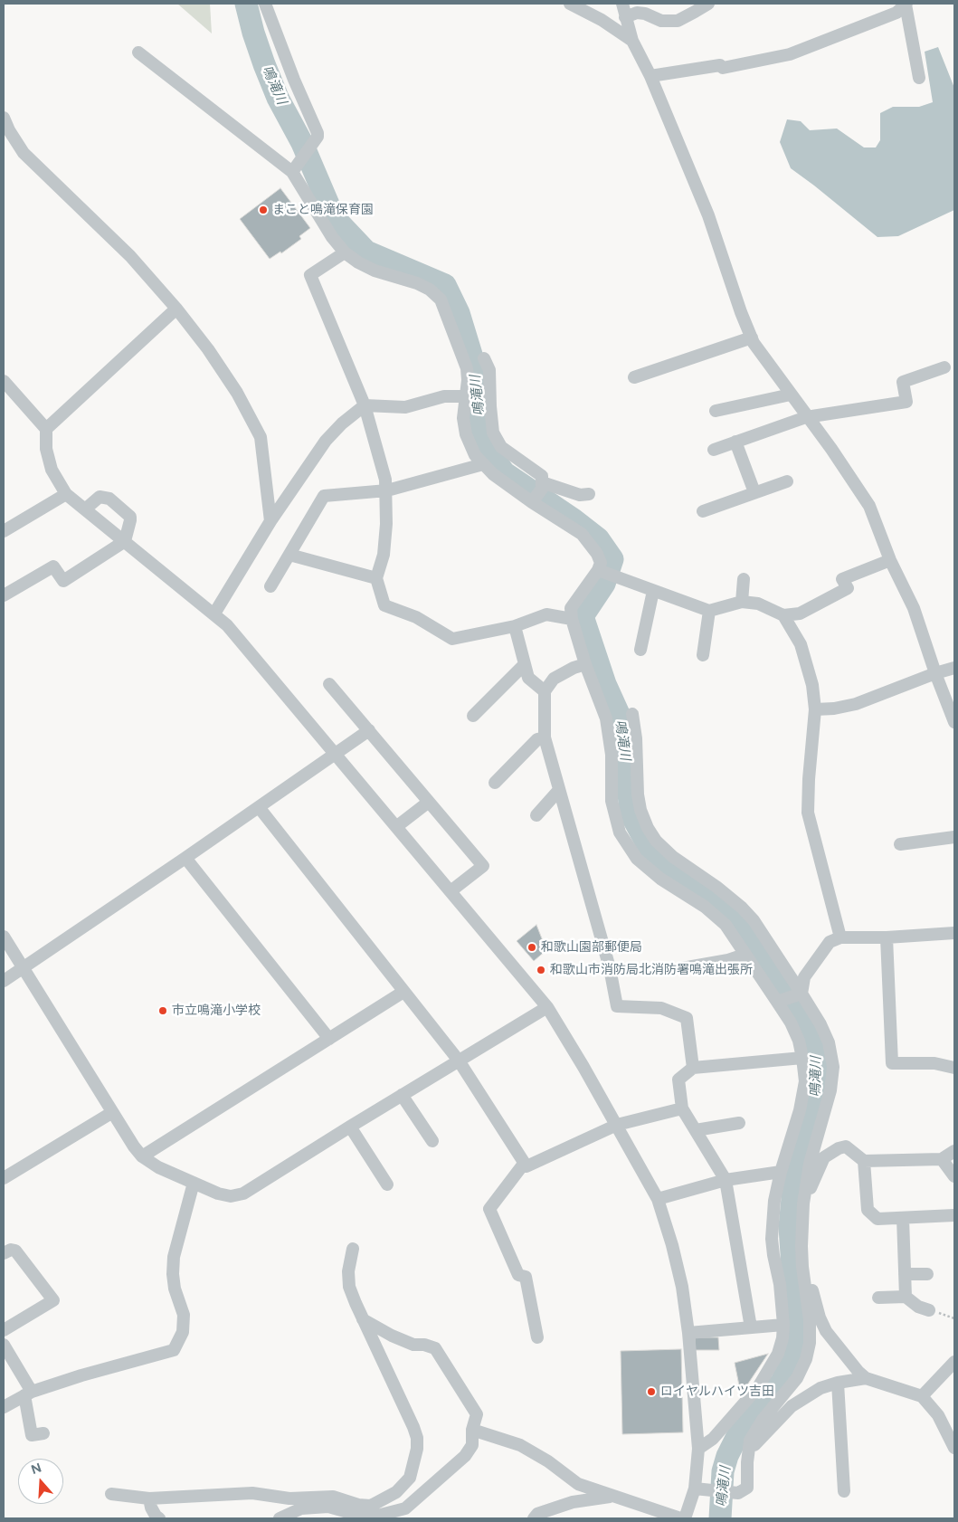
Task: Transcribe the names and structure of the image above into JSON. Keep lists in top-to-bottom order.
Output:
{
  "water": ["鳴滝川"],
  "places": [
    "まこと鳴滝保育園",
    "和歌山園部郵便局",
    "和歌山市消防局北消防署鳴滝出張所",
    "市立鳴滝小学校",
    "ロイヤルハイツ吉田"
  ],
  "north": "top"
}
